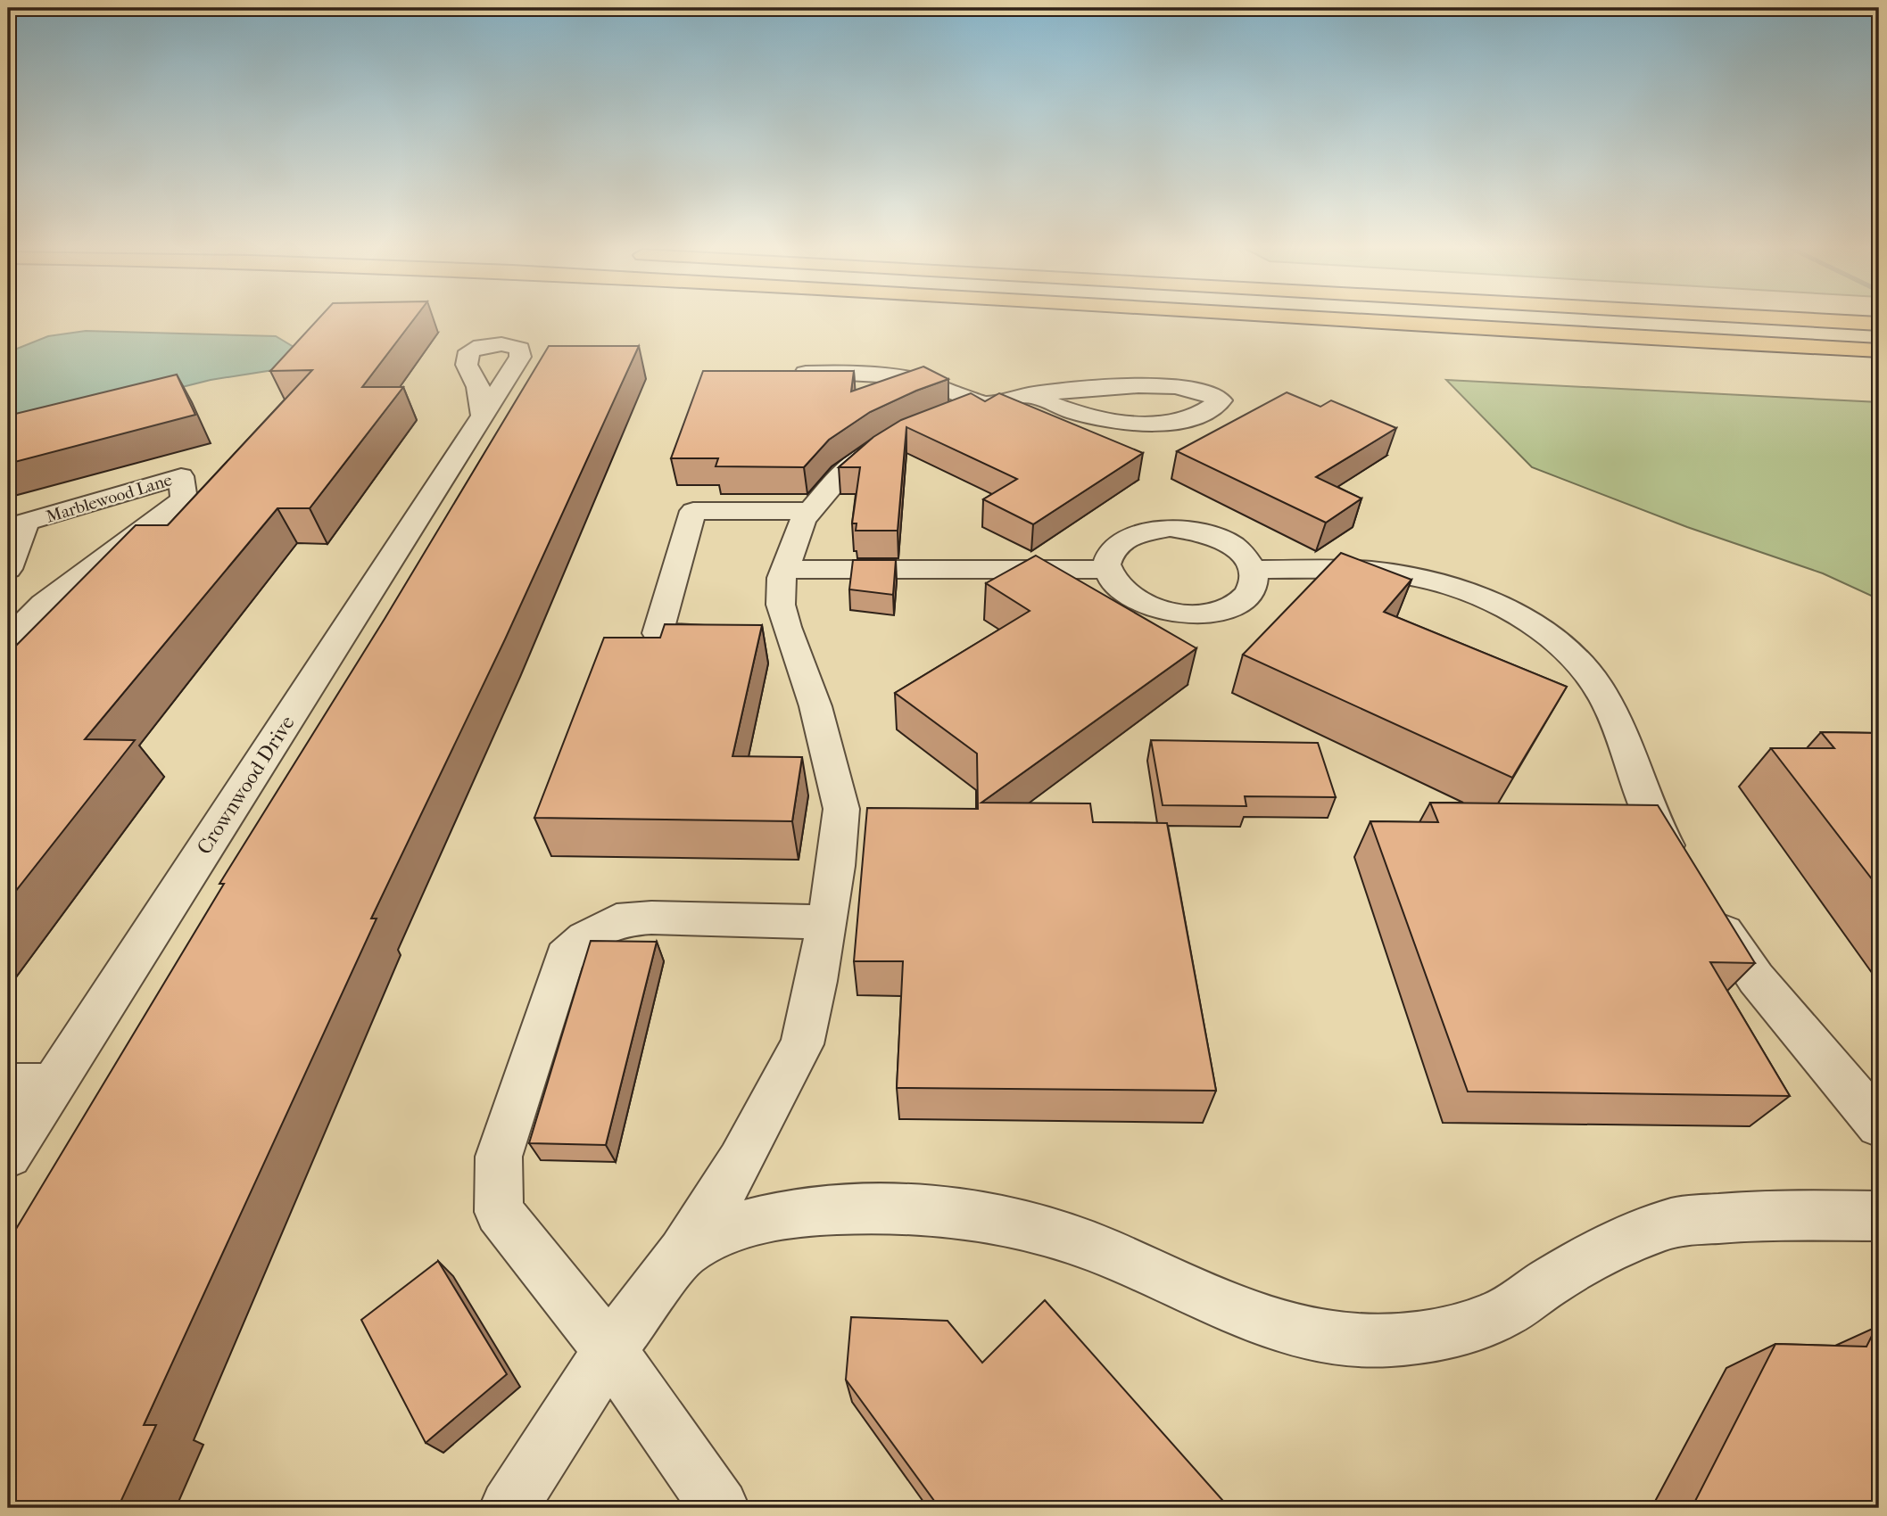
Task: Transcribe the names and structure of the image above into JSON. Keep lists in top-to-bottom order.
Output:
{
  "streets": {
    "street": ["Marblewood Lane", "Crownwood Drive"]
  }
}
